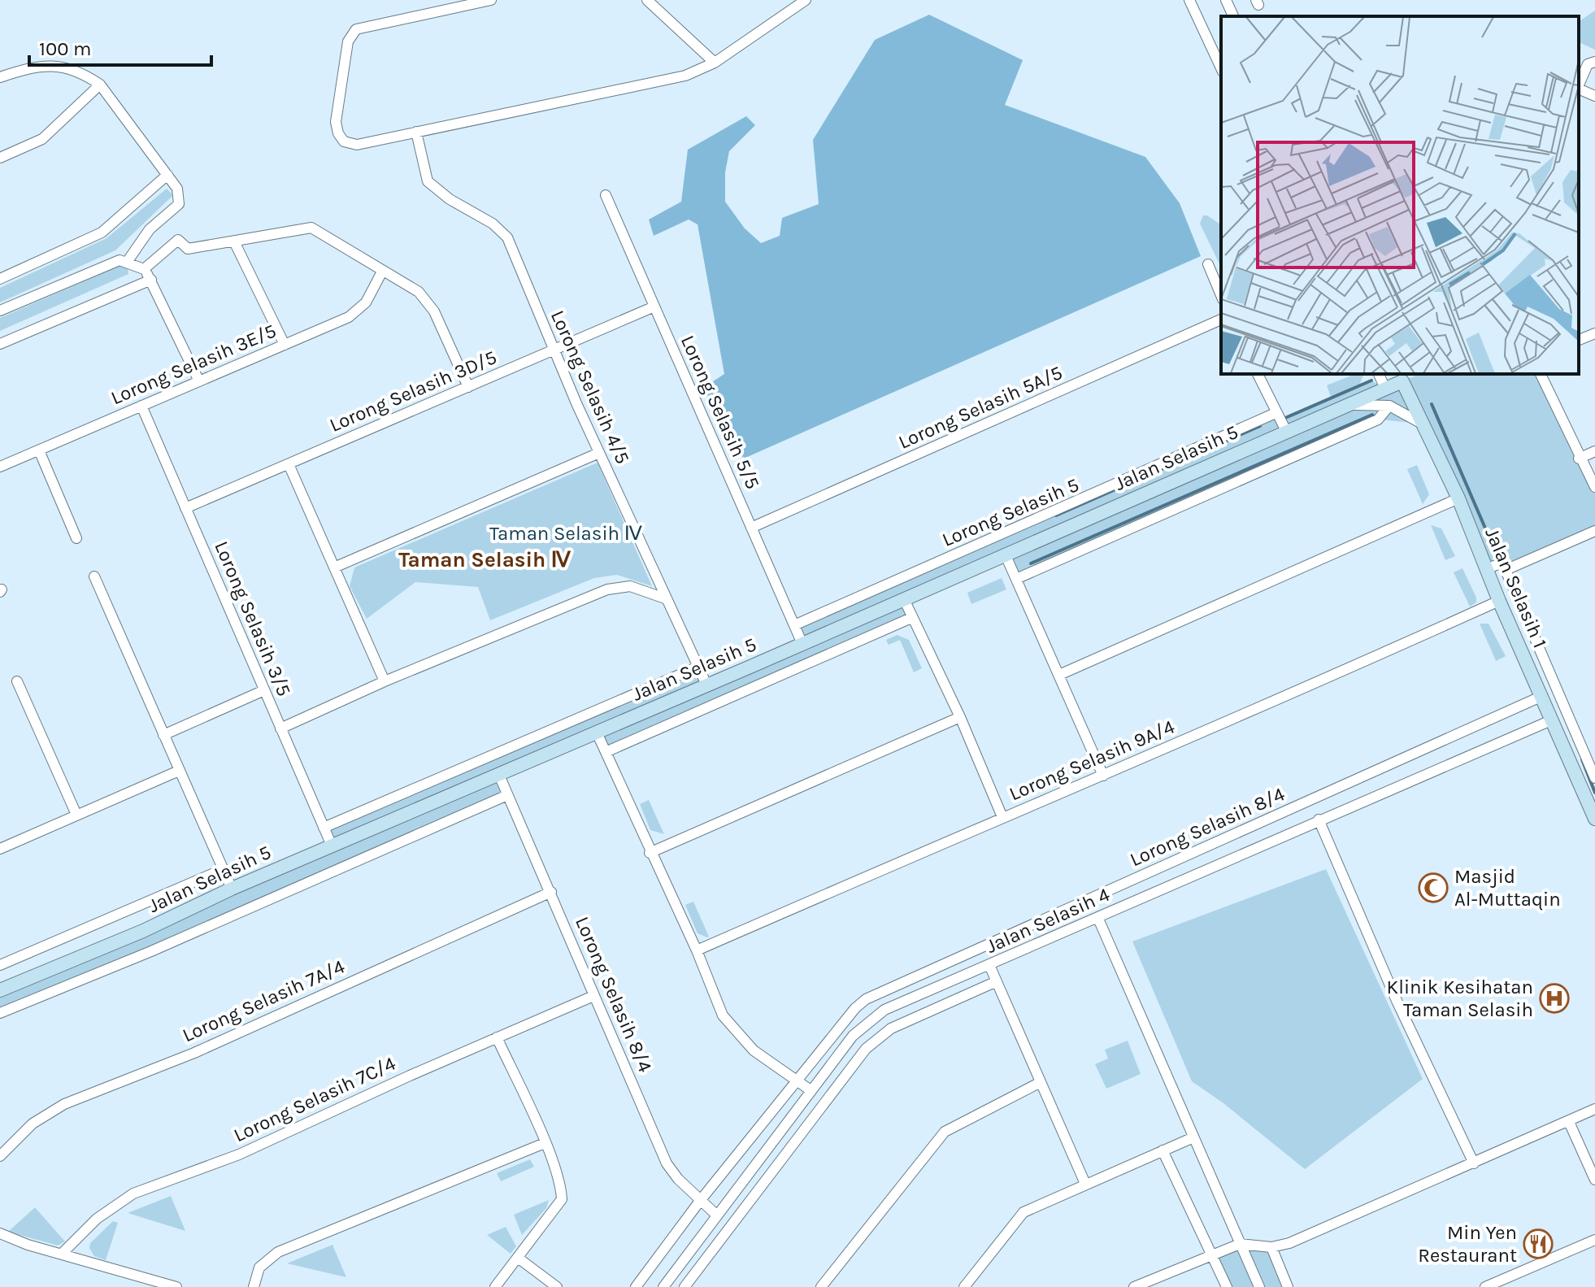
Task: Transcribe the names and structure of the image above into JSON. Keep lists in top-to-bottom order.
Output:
{
  "streets": {
    "street": [
      "Lorong Selasih 3E/5",
      "Lorong Selasih 4/5",
      "Lorong Selasih 3D/5",
      "Lorong Selasih 5A/5",
      "Lorong Selasih 5/5",
      "Jalan Selasih 5",
      "Lorong Selasih 5",
      "Jalan Selasih 1",
      "Lorong Selasih 3/5",
      "Lorong Selasih 9A/4",
      "Lorong Selasih 8/4",
      "Jalan Selasih 4",
      "Lorong Selasih 7A/4",
      "Lorong Selasih 7C/4"
    ]
  },
  "crossings": [
    ["Lorong Selasih 3E/5", "Lorong Selasih 3/5"],
    ["Lorong Selasih 4/5", "Lorong Selasih 3D/5"],
    ["Lorong Selasih 4/5", "Jalan Selasih 5"],
    ["Lorong Selasih 3D/5", "Lorong Selasih 5/5"],
    ["Lorong Selasih 3D/5", "Lorong Selasih 3/5"],
    ["Lorong Selasih 5A/5", "Lorong Selasih 5/5"],
    ["Lorong Selasih 5/5", "Jalan Selasih 5"],
    ["Lorong Selasih 5/5", "Lorong Selasih 5"],
    ["Jalan Selasih 5", "Jalan Selasih 1"],
    ["Jalan Selasih 5", "Lorong Selasih 3/5"],
    ["Jalan Selasih 5", "Lorong Selasih 8/4"],
    ["Jalan Selasih 1", "Lorong Selasih 9A/4"],
    ["Jalan Selasih 1", "Lorong Selasih 8/4"],
    ["Jalan Selasih 1", "Jalan Selasih 4"],
    ["Lorong Selasih 8/4", "Jalan Selasih 4"],
    ["Lorong Selasih 8/4", "Lorong Selasih 7A/4"],
    ["Lorong Selasih 8/4", "Lorong Selasih 7C/4"]
  ],
  "districts": ["Taman Selasih Ⅳ"],
  "parks": ["Taman Selasih Ⅳ"],
  "places": {
    "mosque": ["Masjid Al-Muttaqin"],
    "hospital": ["Klinik Kesihatan Taman Selasih"],
    "restaurant": ["Min Yen Restaurant"]
  },
  "scale_bar": "100 m"
}
